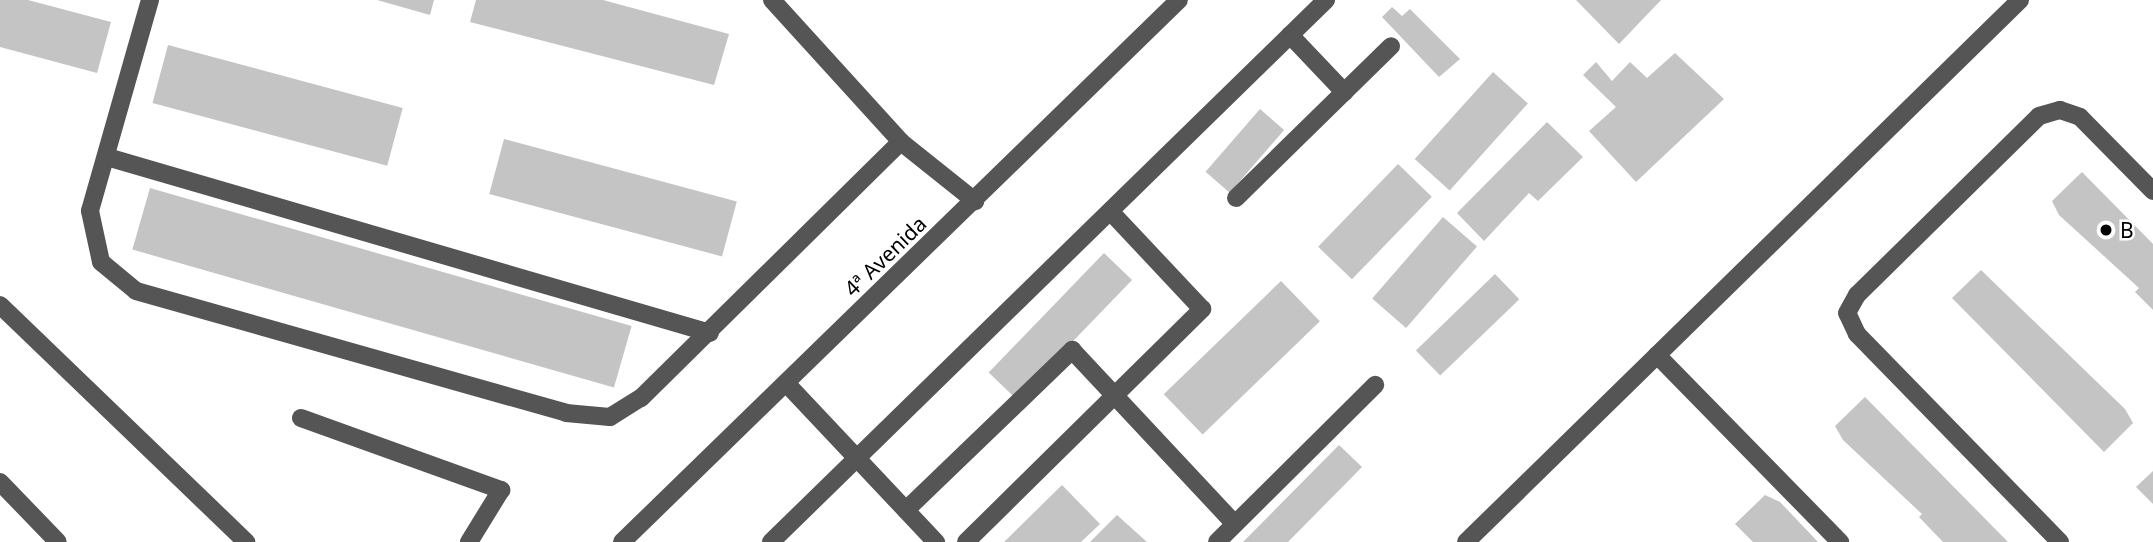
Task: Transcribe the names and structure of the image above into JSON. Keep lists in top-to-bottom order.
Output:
{
  "streets": {
    "street": ["4ª Avenida"]
  },
  "places": ["B"]
}
